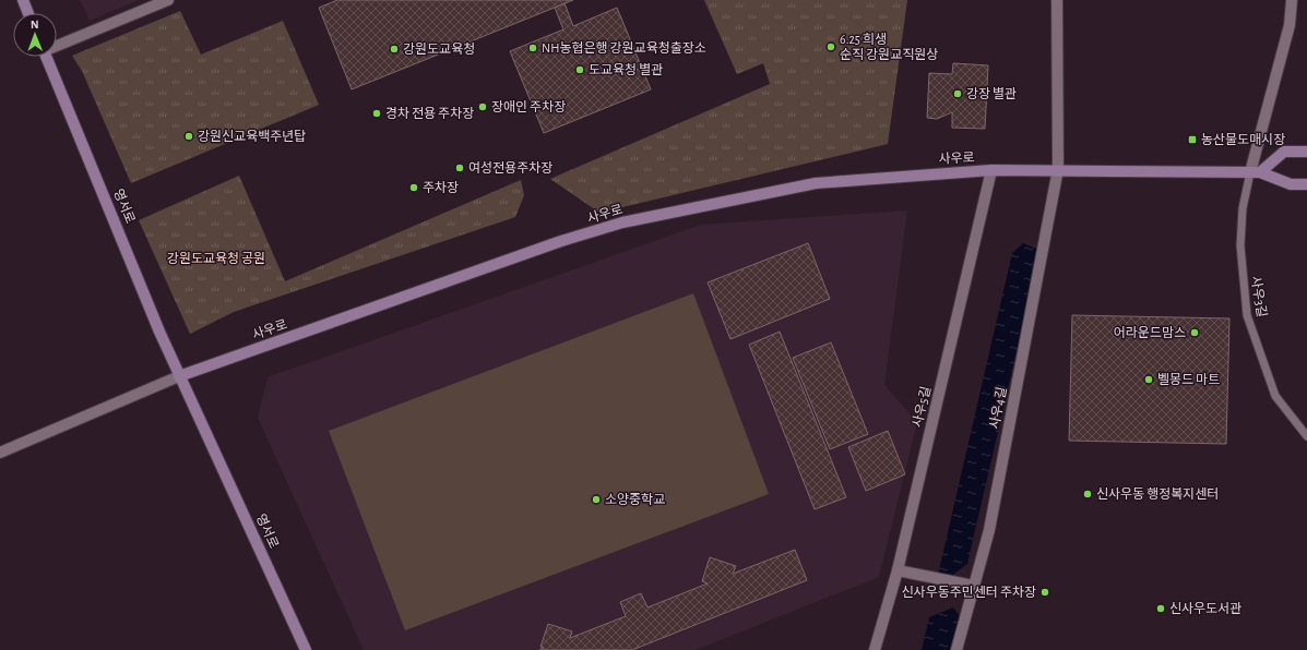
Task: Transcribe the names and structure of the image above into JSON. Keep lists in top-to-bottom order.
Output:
{
  "streets": {
    "street": [
      "사우로",
      "영서로",
      "사우5길",
      "사우4길"
    ],
    "lane": ["사우3길"]
  },
  "crossings": [
    ["사우로", "영서로"],
    ["사우로", "사우3길"],
    ["사우로", "사우5길"],
    ["사우로", "사우4길"]
  ],
  "parks": ["강원도교육청 공원"],
  "places": {
    "other": [
      "6.25 희생 순직 강원교직원상",
      "NH농협은행 강원교육청출장소",
      "강원도교육청",
      "도교육청 별관",
      "강장 별관",
      "장애인 주차장",
      "경차 전용 주차장",
      "강원신교육백주년탑",
      "여성전용주차장",
      "주차장",
      "어라운드맘스",
      "벨몽드 마트",
      "신사우동 행정복지센터",
      "소양중학교",
      "신사우동주민센터 주차장",
      "신사우도서관"
    ],
    "transit": ["농산물도매시장"]
  },
  "north": "top"
}
